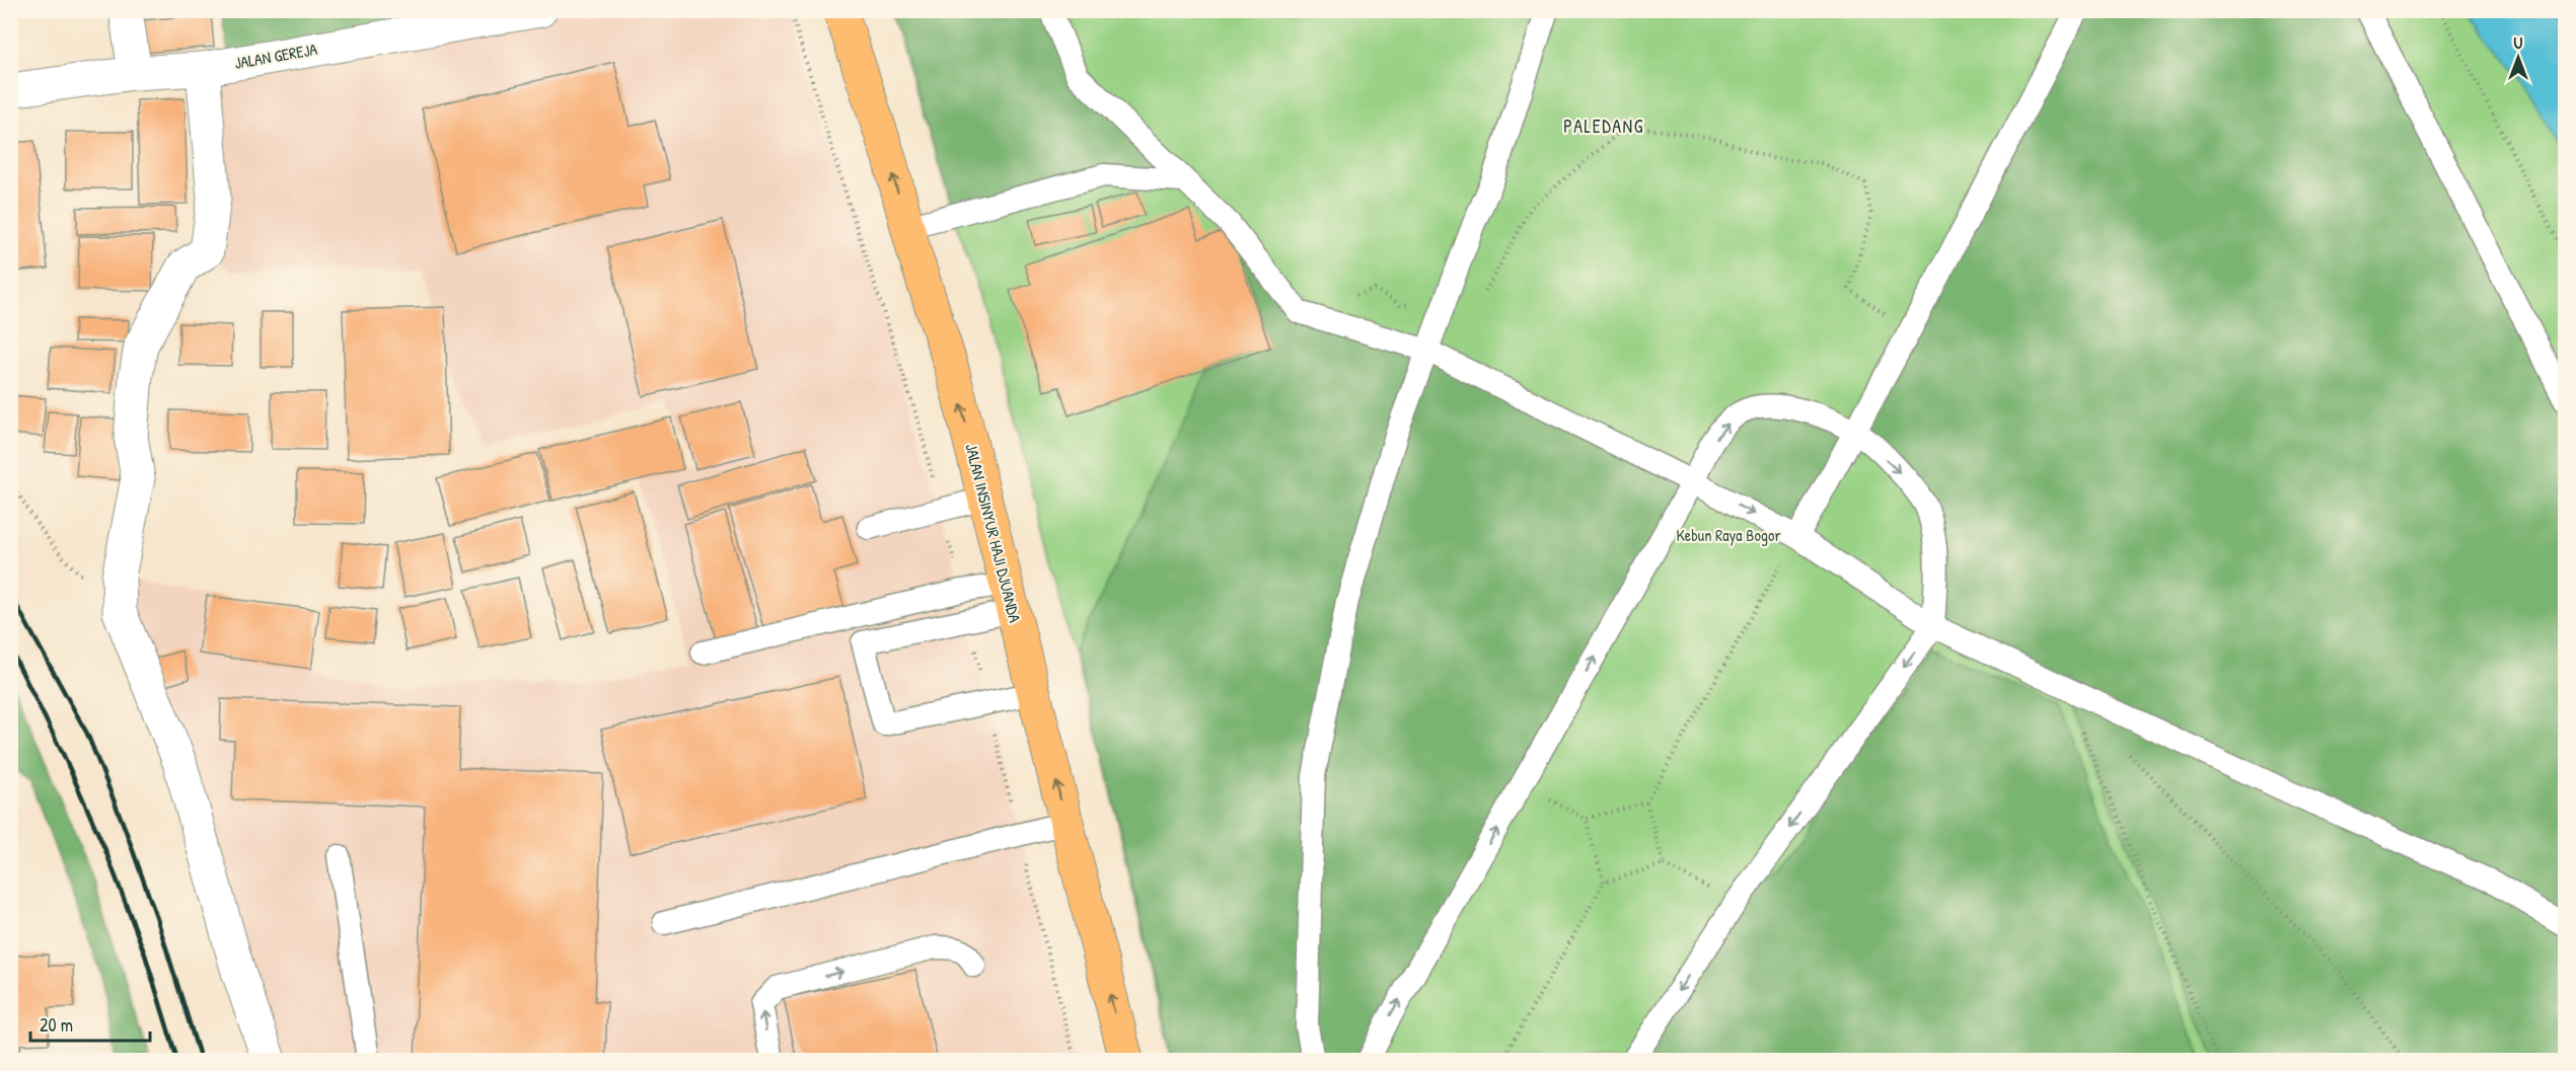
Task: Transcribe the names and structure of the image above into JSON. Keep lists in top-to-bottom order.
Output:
{
  "streets": {
    "main road": ["JALAN INSINYUR HAJI DJUANDA"],
    "street": ["JALAN GEREJA"]
  },
  "one_way": ["JALAN INSINYUR HAJI DJUANDA"],
  "districts": ["PALEDANG"],
  "parks": ["Kebun Raya Bogor"],
  "scale_bar": "20 m",
  "north": "top"
}
